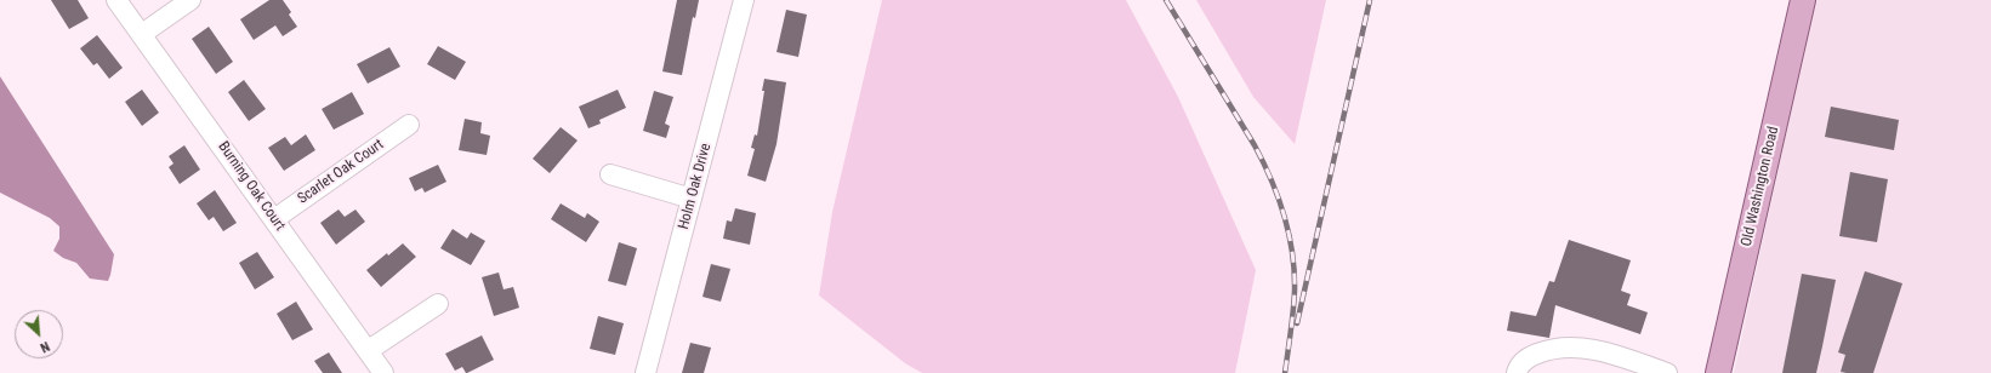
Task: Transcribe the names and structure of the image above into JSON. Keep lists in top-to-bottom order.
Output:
{
  "streets": {
    "main road": ["Old Washington Road"],
    "street": ["Scarlet Oak Court", "Burning Oak Court", "Holm Oak Drive"]
  },
  "crossings": [
    ["Scarlet Oak Court", "Burning Oak Court"]
  ],
  "north": "bottom right"
}
